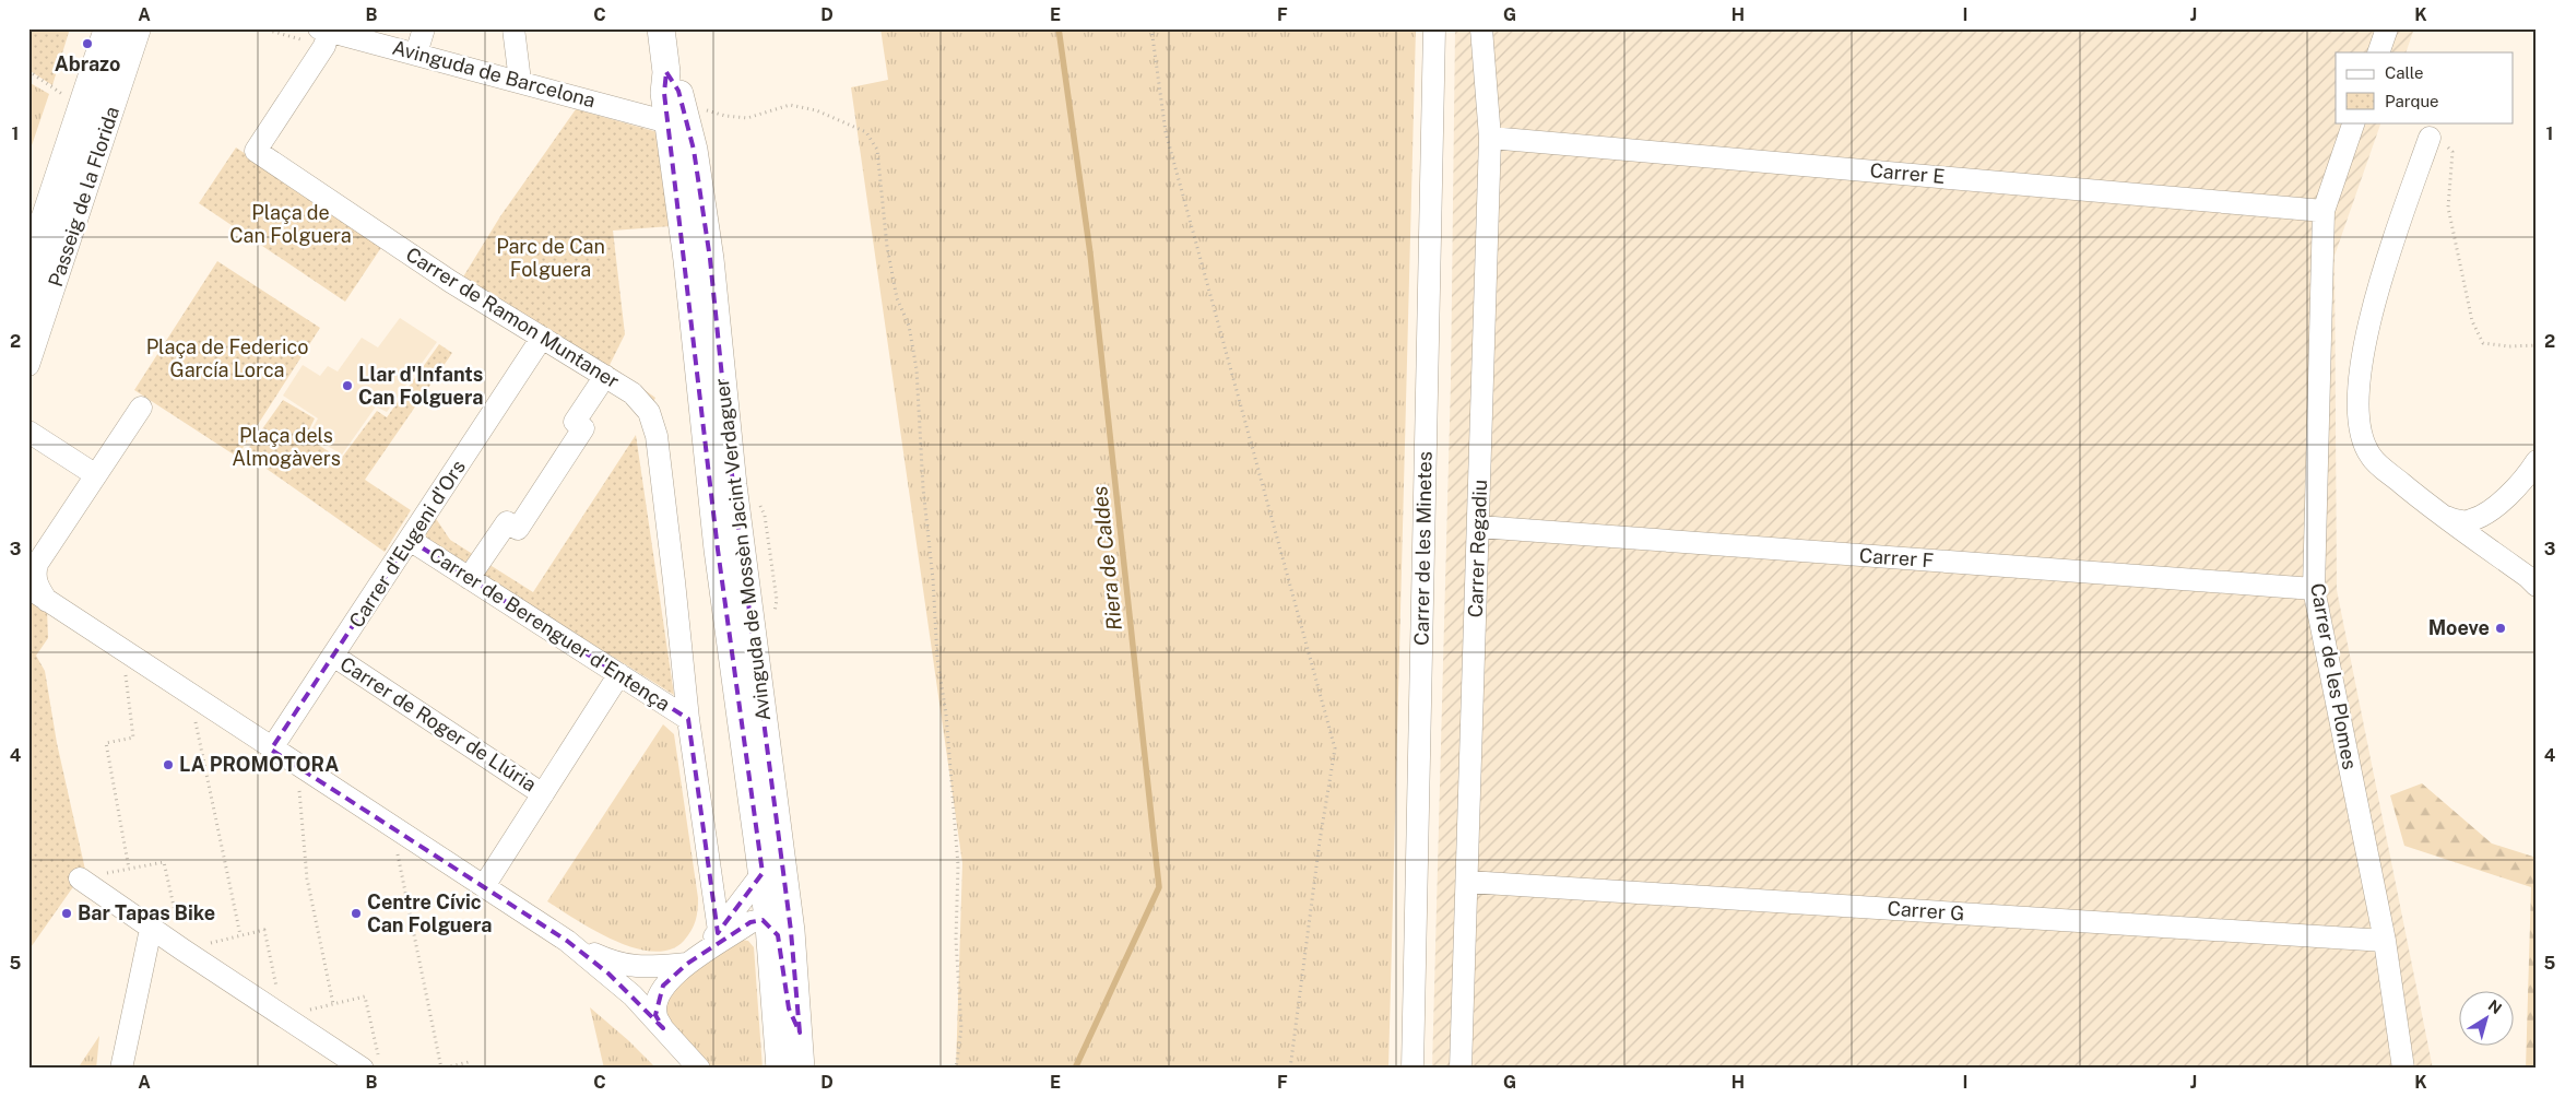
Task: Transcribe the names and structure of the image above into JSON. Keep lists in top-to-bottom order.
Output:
{
  "streets": {
    "main road": ["Avinguda de Mossèn Jacint Verdaguer"],
    "street": [
      "Avinguda de Barcelona",
      "Carrer E",
      "Passeig de la Florida",
      "Carrer de Ramon Muntaner",
      "Carrer d'Eugeni d'Ors",
      "Carrer de les Minetes",
      "Carrer Regadiu",
      "Carrer F",
      "Carrer de Berenguer d'Entença",
      "Carrer de les Plomes",
      "Carrer de Roger de Llúria",
      "Carrer G"
    ]
  },
  "crossings": [
    ["Avinguda de Barcelona", "Carrer de Ramon Muntaner"],
    ["Avinguda de Barcelona", "Avinguda de Mossèn Jacint Verdaguer"],
    ["Carrer E", "Carrer Regadiu"],
    ["Carrer E", "Carrer de les Plomes"],
    ["Carrer de Ramon Muntaner", "Carrer d'Eugeni d'Ors"],
    ["Carrer de Ramon Muntaner", "Carrer de Berenguer d'Entença"],
    ["Carrer d'Eugeni d'Ors", "Carrer de Berenguer d'Entença"],
    ["Carrer d'Eugeni d'Ors", "Carrer de Roger de Llúria"],
    ["Carrer Regadiu", "Carrer F"],
    ["Carrer Regadiu", "Carrer G"],
    ["Carrer F", "Carrer de les Plomes"],
    ["Carrer de les Plomes", "Carrer G"]
  ],
  "water": ["Riera de Caldes"],
  "parks": [
    "Plaça de Can Folguera",
    "Parc de Can Folguera",
    "Plaça de Federico García Lorca",
    "Plaça dels Almogàvers"
  ],
  "places": [
    "Abrazo",
    "Llar d'Infants Can Folguera",
    "Moeve",
    "LA PROMOTORA",
    "Bar Tapas Bike",
    "Centre Cívic Can Folguera"
  ],
  "legend": ["Calle", "Parque"],
  "north": "top right",
  "grid": {
    "columns": [
      "A",
      "B",
      "C",
      "D",
      "E",
      "F",
      "G",
      "H",
      "I",
      "J",
      "K"
    ],
    "rows": [
      "1",
      "2",
      "3",
      "4",
      "5"
    ]
  }
}
